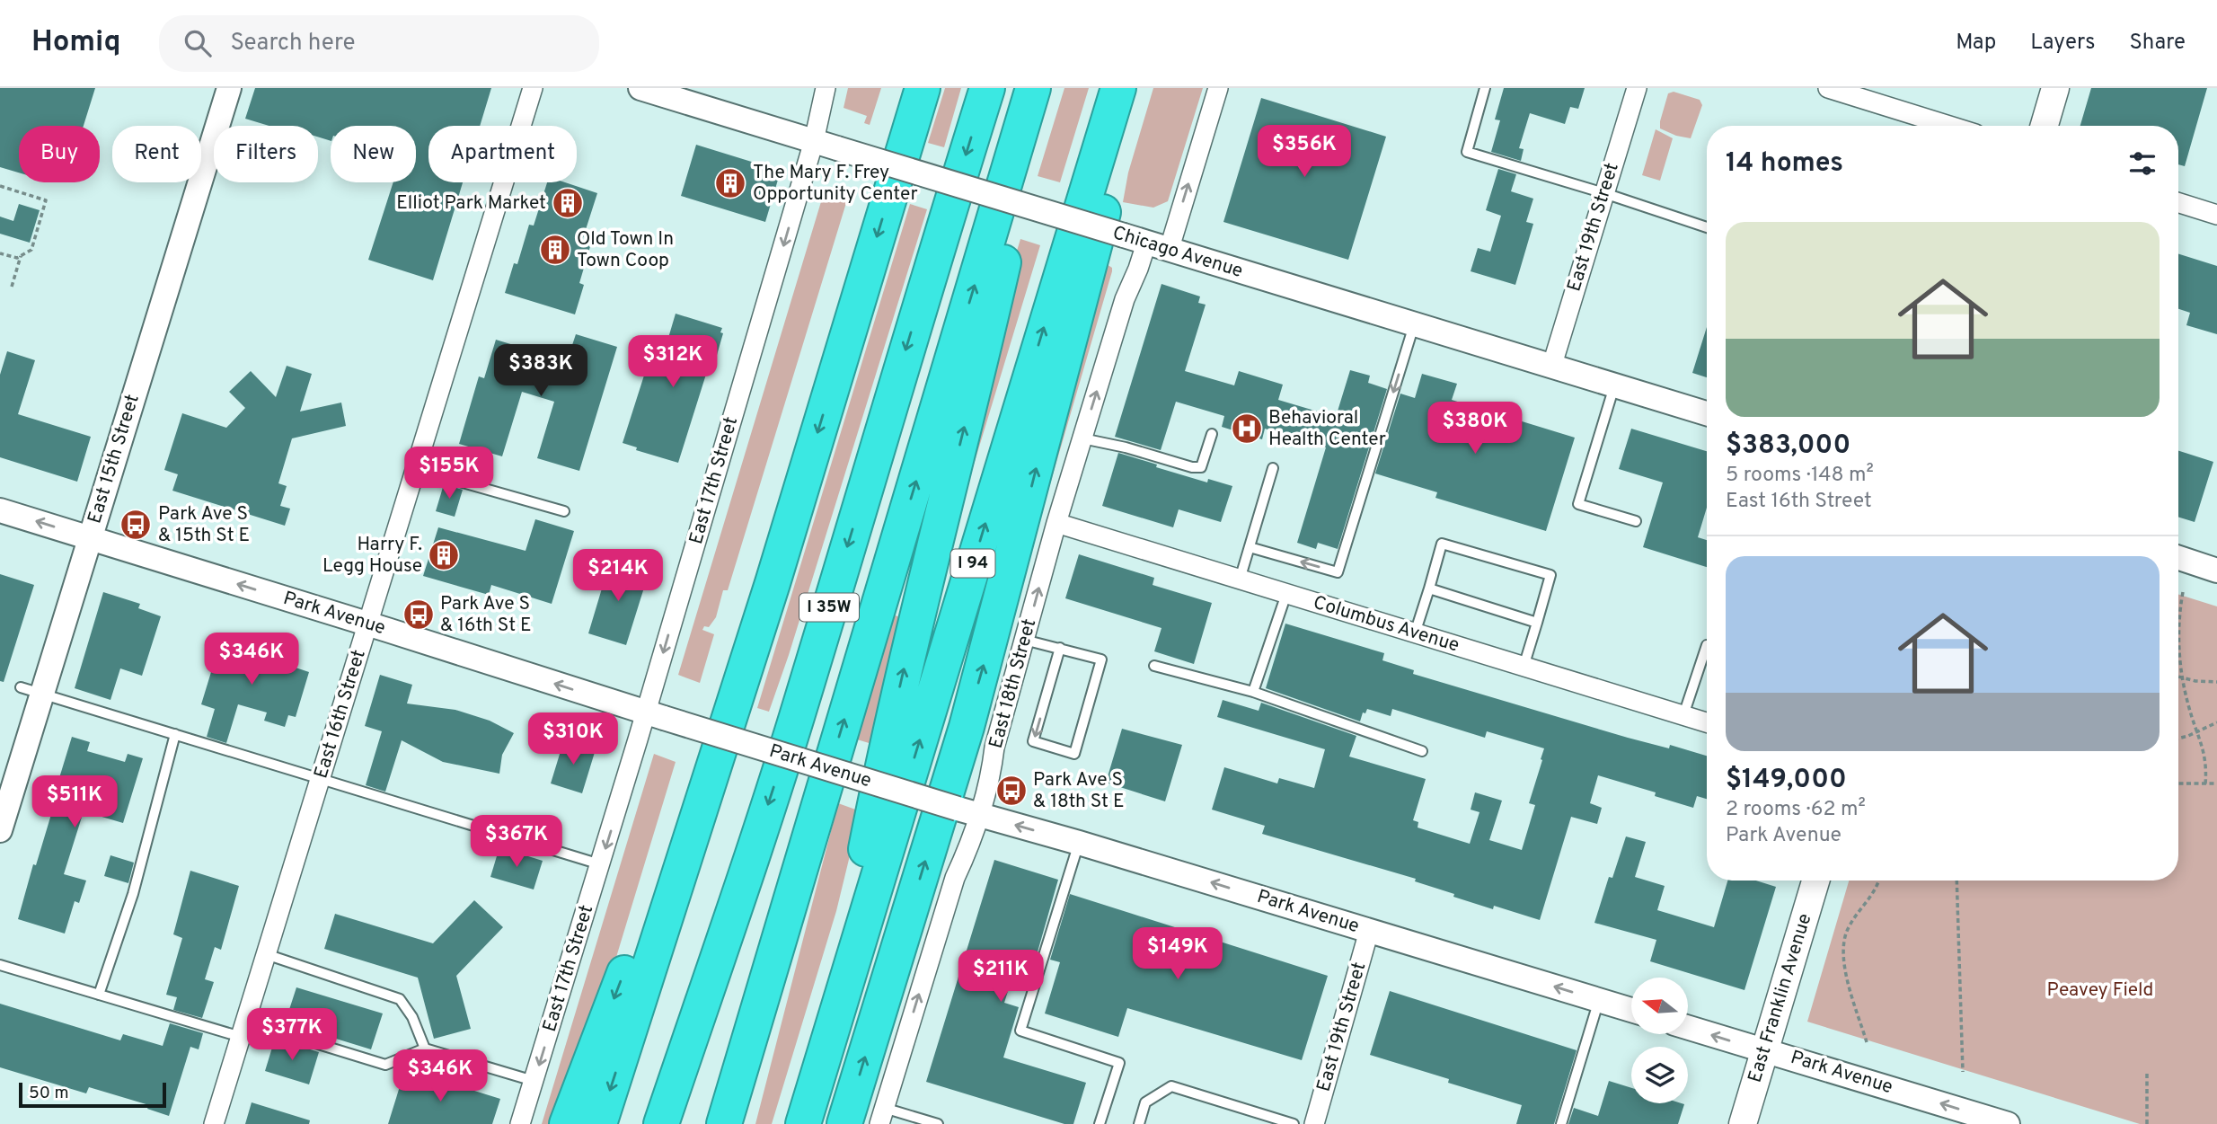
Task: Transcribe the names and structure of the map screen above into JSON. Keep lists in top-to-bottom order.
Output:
{
  "streets": {
    "highway": ["I 94", "I 35W"],
    "main road": ["East Franklin Avenue"],
    "street": [
      "East 19th Street",
      "Chicago Avenue",
      "East 15th Street",
      "East 17th Street",
      "Park Avenue",
      "Columbus Avenue",
      "East 18th Street",
      "East 16th Street"
    ]
  },
  "crossings": [
    ["East 19th Street", "Chicago Avenue"],
    ["East 19th Street", "Park Avenue"],
    ["Chicago Avenue", "East 17th Street"],
    ["Chicago Avenue", "East 18th Street"],
    ["East 15th Street", "Park Avenue"],
    ["East 17th Street", "Park Avenue"],
    ["Park Avenue", "East 18th Street"],
    ["Park Avenue", "East 16th Street"],
    ["Park Avenue", "East Franklin Avenue"],
    ["Columbus Avenue", "East 18th Street"]
  ],
  "one_way": ["East 17th Street", "Park Avenue", "East 18th Street"],
  "parks": ["Peavey Field"],
  "places": {
    "building": [
      "The Mary F. Frey Opportunity Center",
      "Elliot Park Market",
      "Old Town In Town Coop",
      "Harry F. Legg House"
    ],
    "hospital": ["Behavioral Health Center"],
    "bus stop": ["Park Ave S & 15th St E", "Park Ave S & 16th St E", "Park Ave S & 18th St E"]
  },
  "scale_bar": "50 m",
  "north": "left",
  "page": {
    "header": "Homiq",
    "search": "Search here",
    "nav": ["Map", "Layers", "Share"],
    "price": [
      "$356K",
      "$312K",
      "$383K",
      "$380K",
      "$155K",
      "$214K",
      "$346K",
      "$310K",
      "$511K",
      "$367K",
      "$149K",
      "$211K",
      "$377K",
      "$346K"
    ],
    "chip": [
      "Buy",
      "Rent",
      "Filters",
      "New",
      "Apartment"
    ],
    "heading": "14 homes",
    "list": [
      {
        "name": "$383,000",
        "note": "5 rooms · 148 m² · East 16th Street"
      },
      {
        "name": "$149,000",
        "note": "2 rooms · 62 m² · Park Avenue"
      }
    ],
    "scale": "50 m"
  }
}
